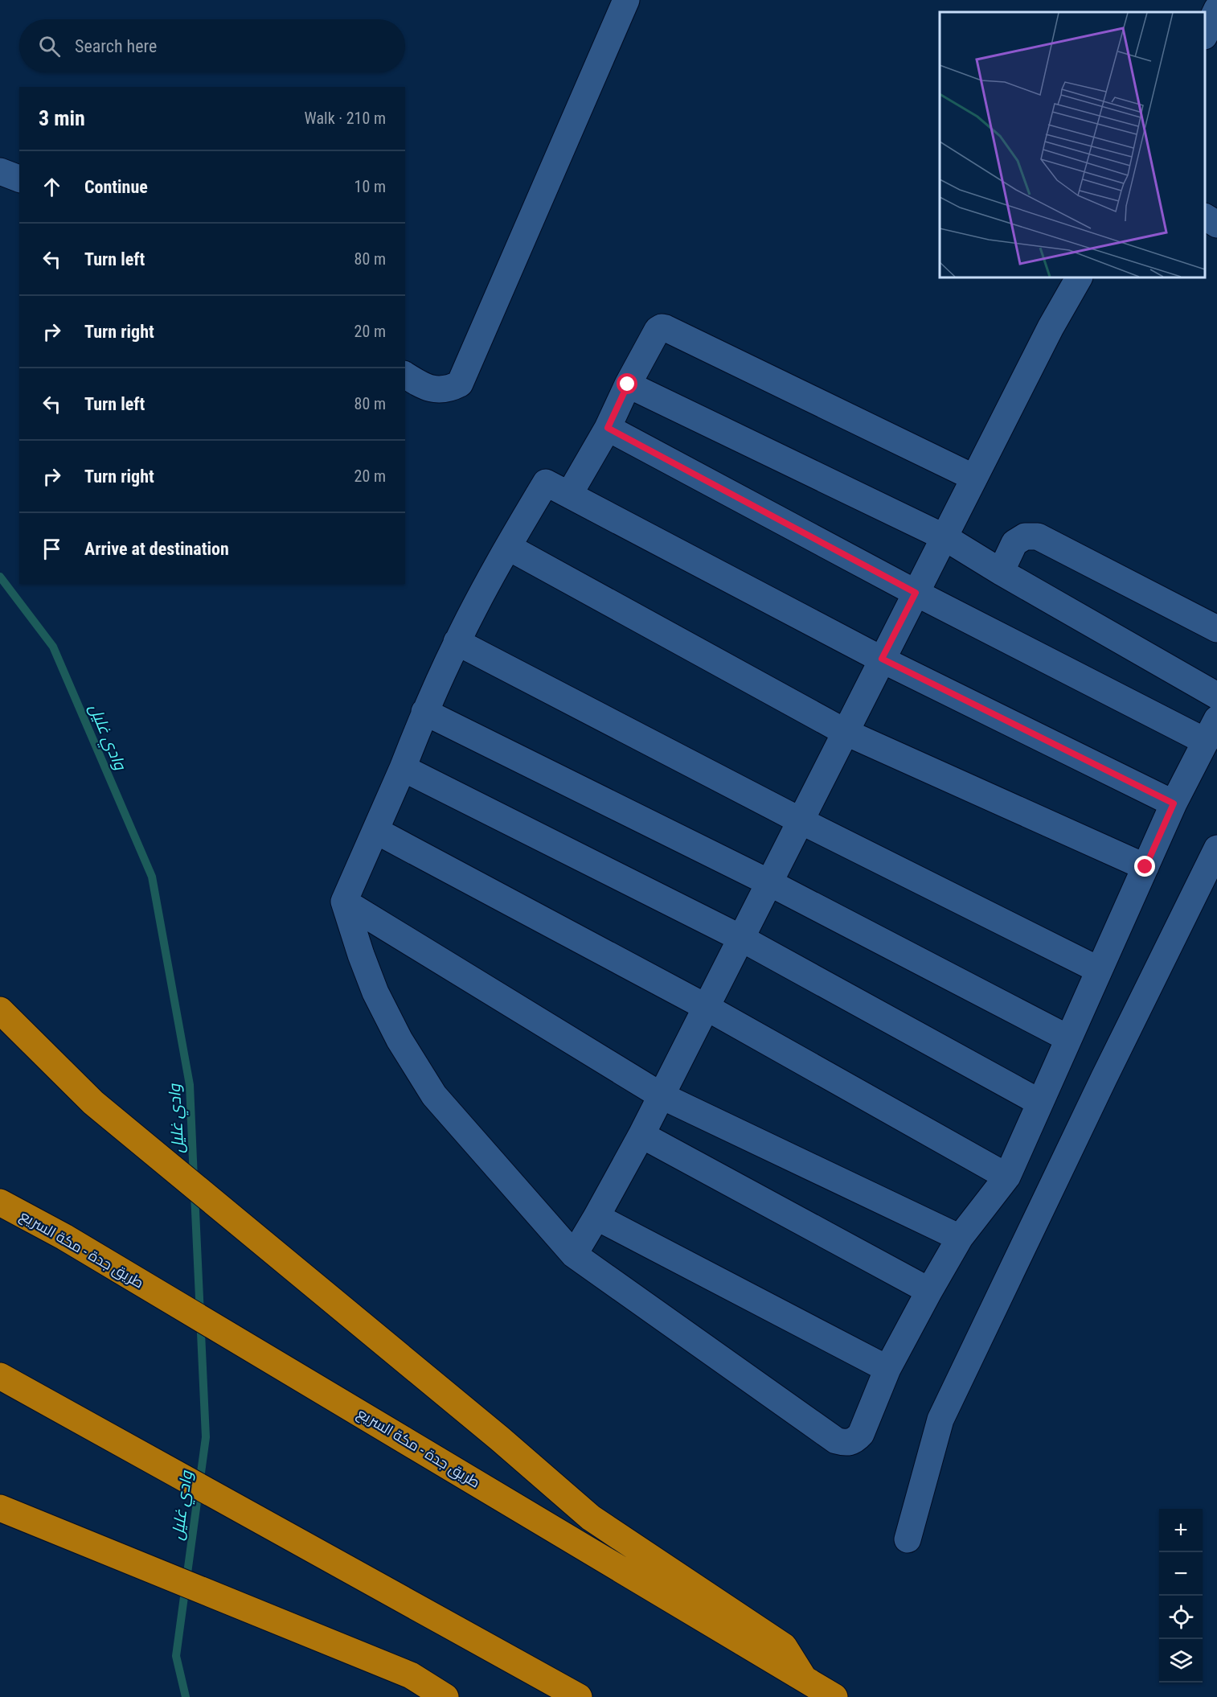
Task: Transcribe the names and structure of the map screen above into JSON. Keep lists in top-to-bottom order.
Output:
{
  "streets": {
    "highway": ["طريق جدة - مكة السريع"]
  },
  "water": ["وادي غليل"],
  "page": {
    "search": "Search here",
    "heading": ["3 min", "Walk · 210 m"],
    "list": [
      ["Continue", "10 m"],
      ["Turn left", "80 m"],
      ["Turn right", "20 m"],
      ["Turn left", "80 m"],
      ["Turn right", "20 m"],
      "Arrive at destination"
    ],
    "map_buttons": ["+", "−"]
  }
}
